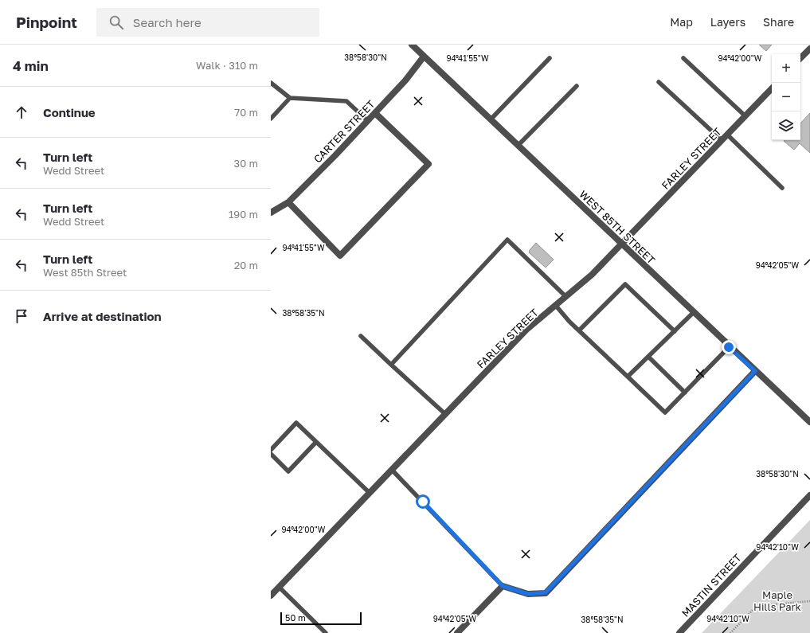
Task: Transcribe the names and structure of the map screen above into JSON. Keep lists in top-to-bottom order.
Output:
{
  "streets": {
    "street": [
      "CARTER STREET",
      "FARLEY STREET",
      "WEST 85TH STREET",
      "MASTIN STREET"
    ]
  },
  "crossings": [
    ["CARTER STREET", "WEST 85TH STREET"],
    ["FARLEY STREET", "WEST 85TH STREET"]
  ],
  "parks": ["Maple Hills Park"],
  "scale_bar": "50 m",
  "page": {
    "header": "Pinpoint",
    "search": "Search here",
    "nav": ["Map", "Layers", "Share"],
    "heading": ["4 min", "Walk · 310 m"],
    "map_buttons": ["+", "−"],
    "list": [
      ["Continue", "70 m"],
      ["Turn left", "Wedd Street", "30 m"],
      ["Turn left", "Wedd Street", "190 m"],
      ["Turn left", "West 85th Street", "20 m"],
      "Arrive at destination"
    ],
    "scale": "50 m"
  },
  "coordinates": [
    "38°58'30\"N",
    "94°42'00\"W",
    "94°41'55\"W",
    "94°42'05\"W",
    "38°58'35\"N",
    "94°42'10\"W"
  ]
}
